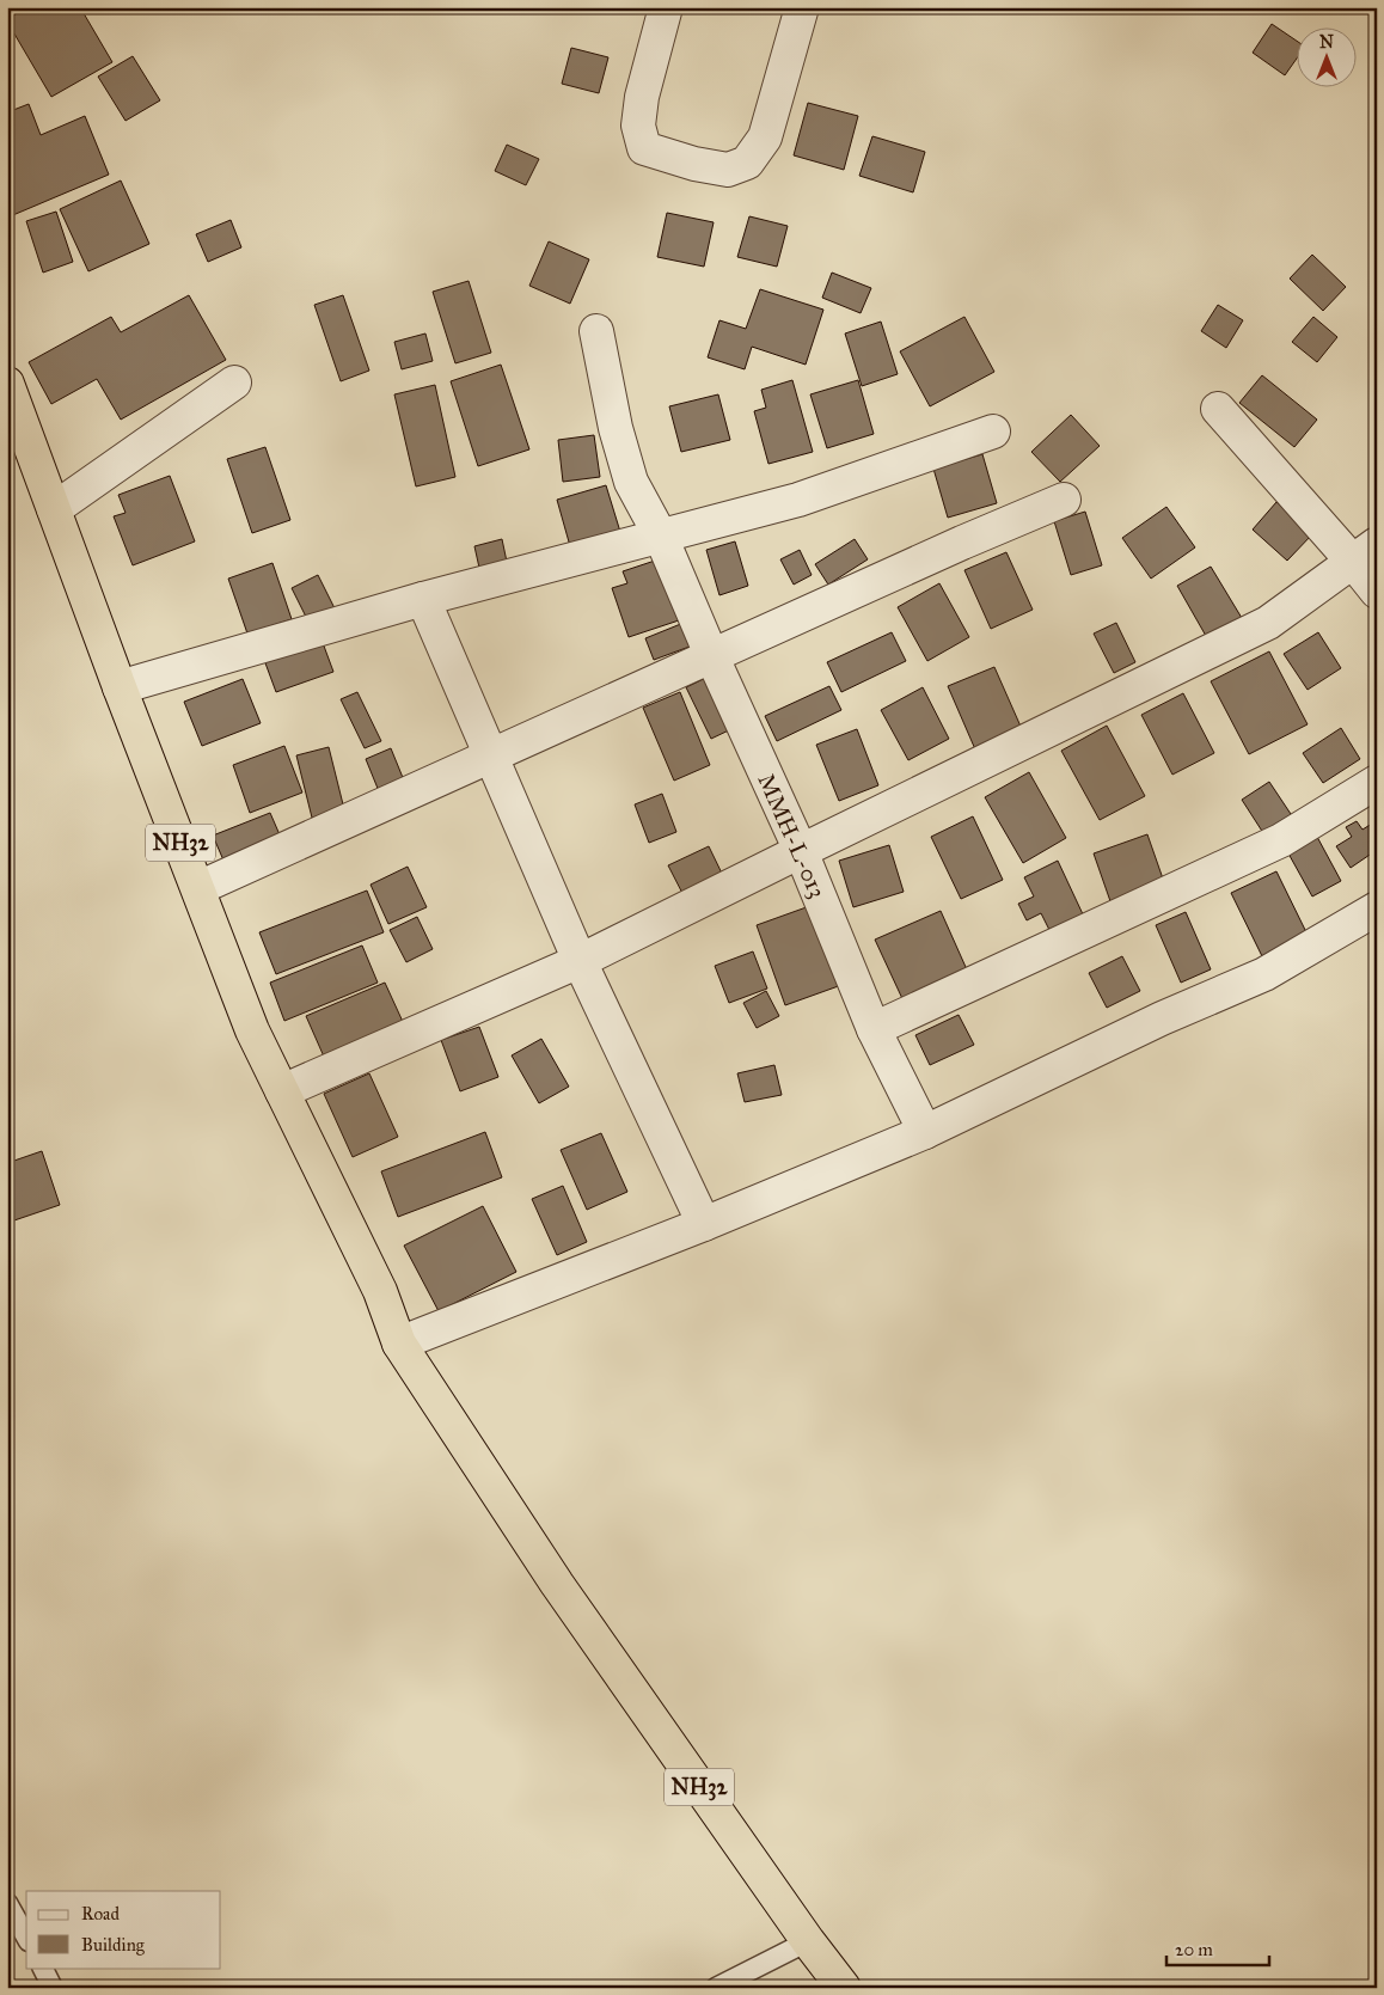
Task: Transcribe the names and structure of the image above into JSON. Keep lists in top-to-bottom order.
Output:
{
  "streets": {
    "highway": ["NH32"],
    "street": ["MMH-L-013"]
  },
  "legend": ["Road", "Building"],
  "scale_bar": "20 m",
  "north": "top"
}
